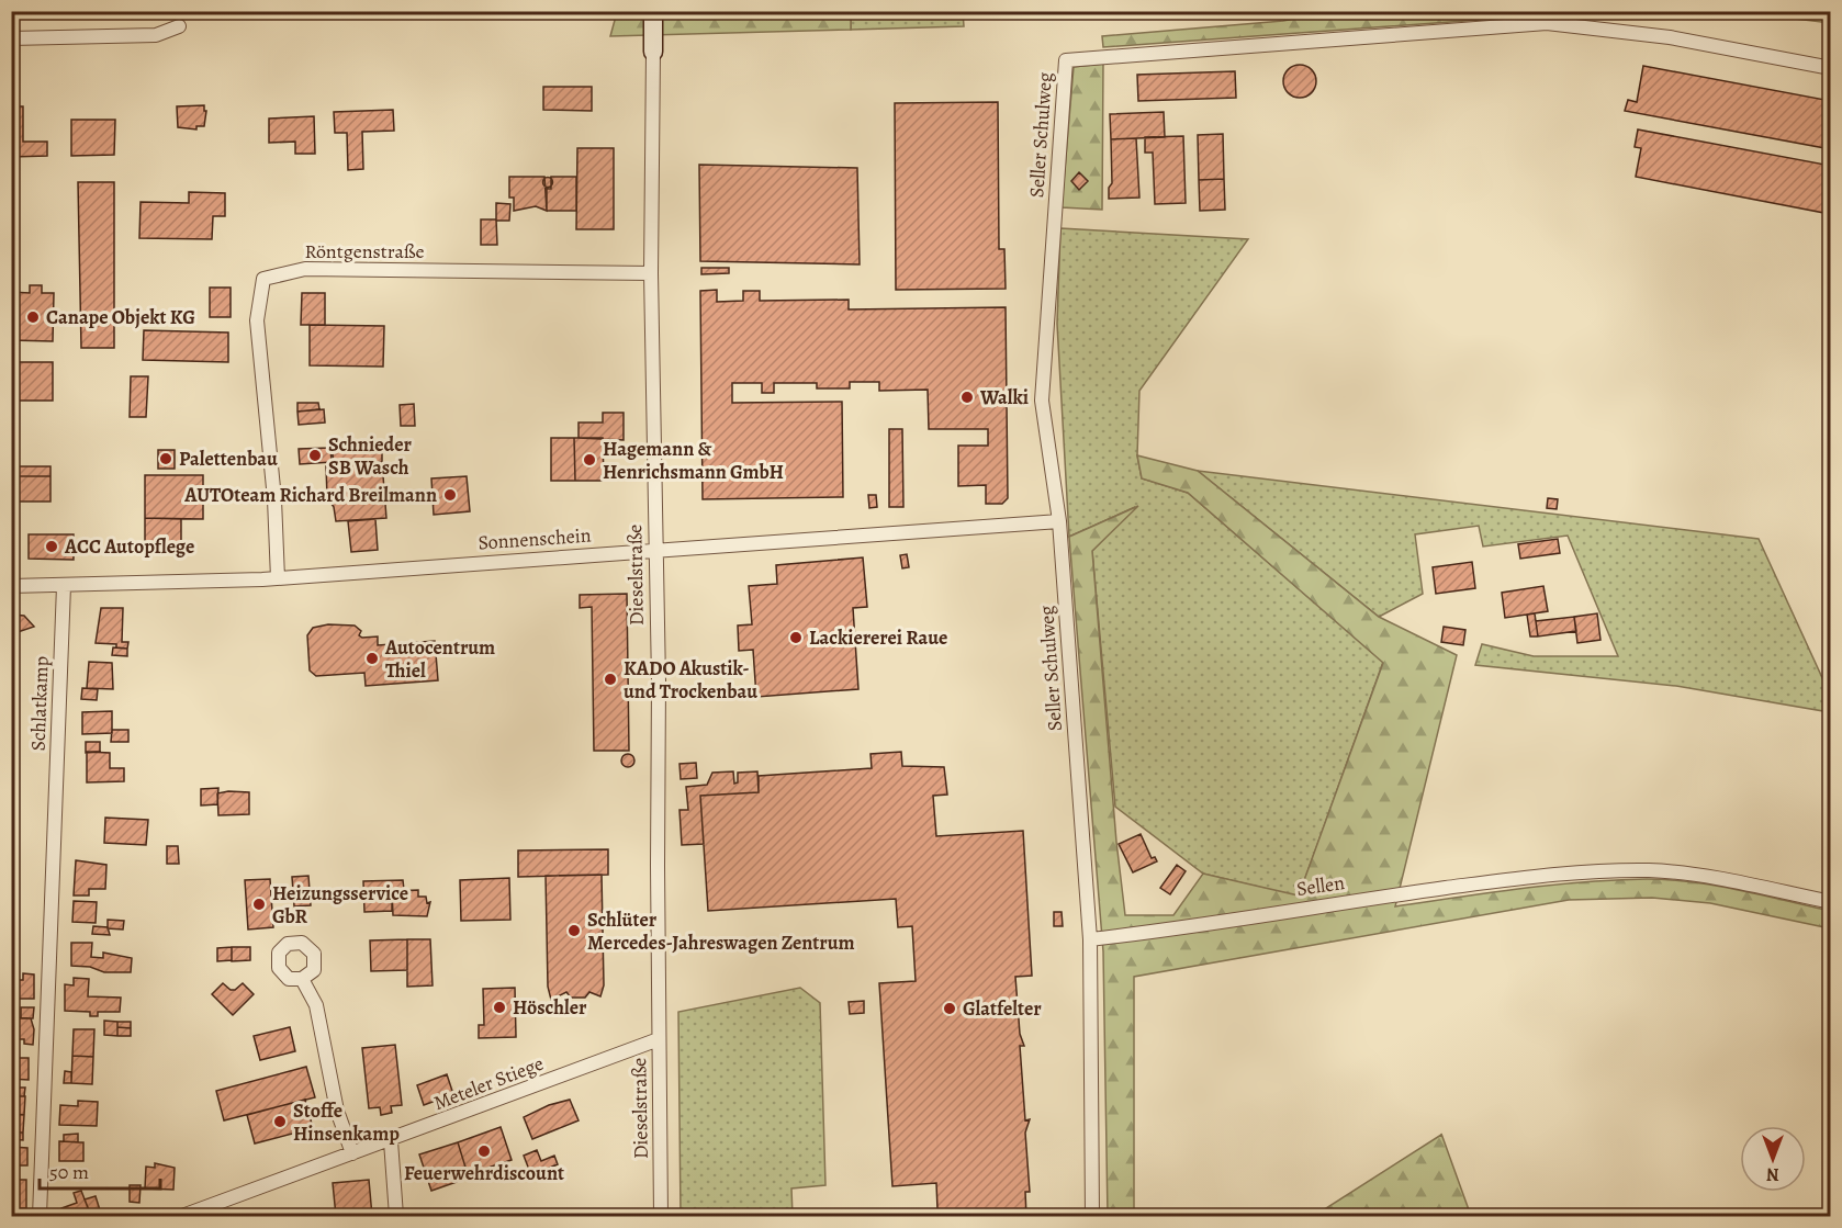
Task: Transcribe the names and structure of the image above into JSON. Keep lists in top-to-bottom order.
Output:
{
  "streets": {
    "street": [
      "Seller Schulweg",
      "Röntgenstraße",
      "Sonnenschein",
      "Dieselstraße",
      "Schlatkamp",
      "Sellen",
      "Meteler Stiege"
    ]
  },
  "crossings": [
    ["Seller Schulweg", "Sonnenschein"],
    ["Seller Schulweg", "Sellen"],
    ["Röntgenstraße", "Sonnenschein"],
    ["Röntgenstraße", "Dieselstraße"],
    ["Sonnenschein", "Dieselstraße"],
    ["Sonnenschein", "Schlatkamp"],
    ["Dieselstraße", "Meteler Stiege"]
  ],
  "places": [
    "Canape Objekt KG",
    "Walki",
    "Schnieder SB Wasch",
    "Palettenbau",
    "Hagemann & Henrichsmann GmbH",
    "AUTOteam Richard Breilmann",
    "ACC Autopflege",
    "Lackiererei Raue",
    "Autocentrum Thiel",
    "KADO Akustik- und Trockenbau",
    "Heizungsservice GbR",
    "Schlüter Mercedes-Jahreswagen Zentrum",
    "Höschler",
    "Glatfelter",
    "Stoffe Hinsenkamp",
    "Feuerwehrdiscount"
  ],
  "scale_bar": "50 m",
  "north": "bottom"
}
